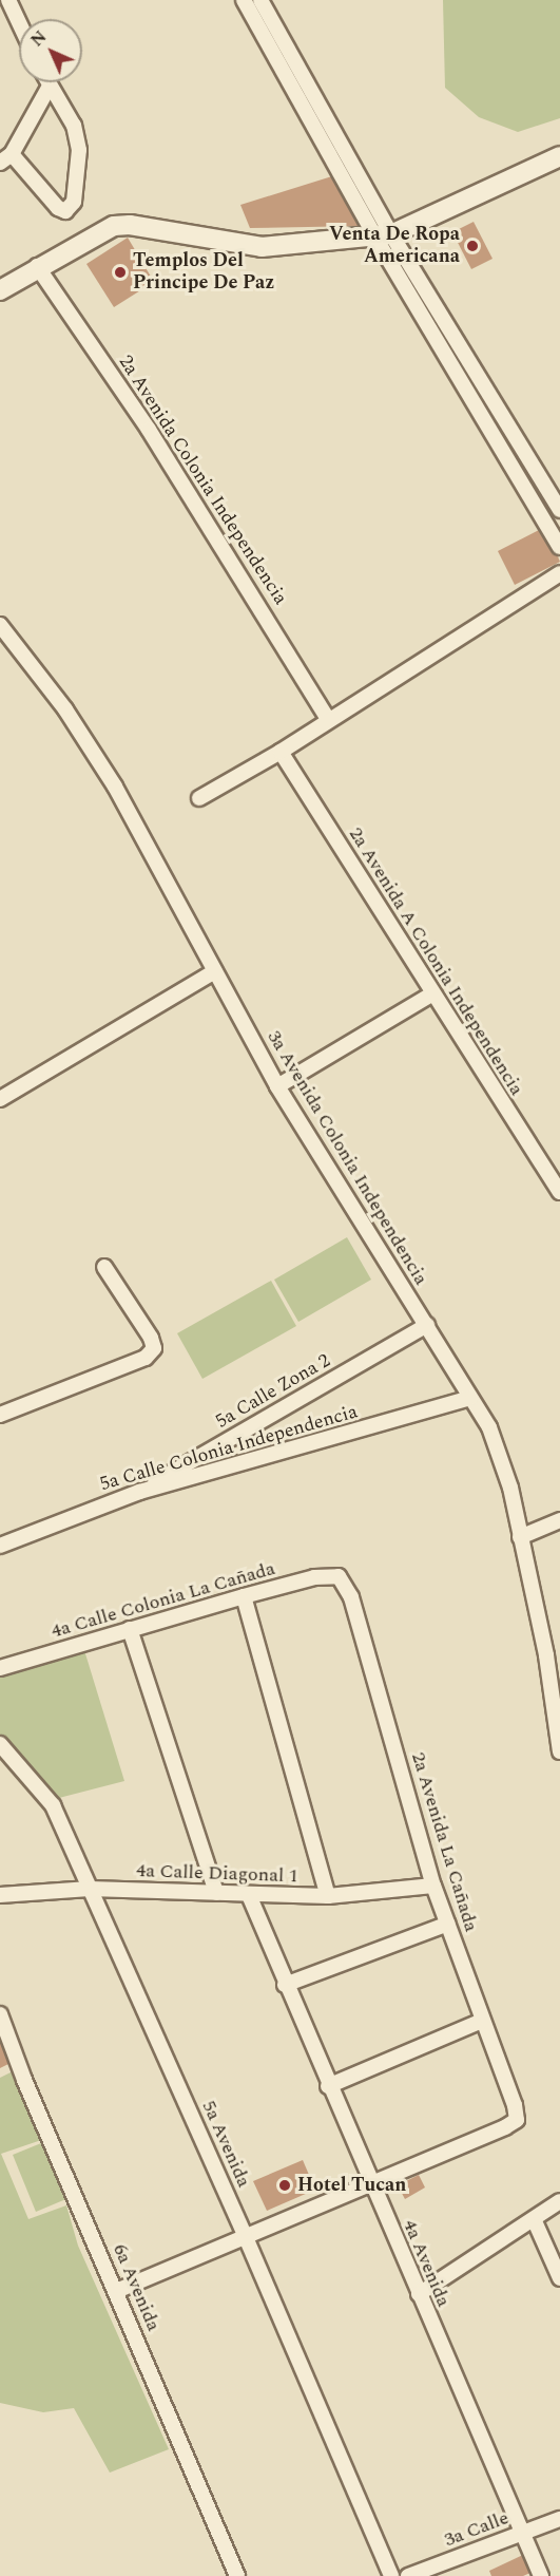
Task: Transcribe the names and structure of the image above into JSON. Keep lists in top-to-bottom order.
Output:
{
  "streets": {
    "street": [
      "2a Avenida Colonia Independencia",
      "2a Avenida A Colonia Independencia",
      "3a Avenida Colonia Independencia",
      "5a Calle Zona 2",
      "5a Calle Colonia Independencia",
      "4a Calle Colonia La Cañada",
      "2a Avenida La Cañada",
      "4a Calle Diagonal 1",
      "5a Avenida",
      "4a Avenida",
      "6a Avenida",
      "3a Calle"
    ]
  },
  "crossings": [
    ["3a Avenida Colonia Independencia", "5a Calle Zona 2"],
    ["3a Avenida Colonia Independencia", "5a Calle Colonia Independencia"],
    ["5a Calle Zona 2", "5a Calle Colonia Independencia"],
    ["4a Calle Colonia La Cañada", "2a Avenida La Cañada"],
    ["2a Avenida La Cañada", "4a Calle Diagonal 1"],
    ["2a Avenida La Cañada", "4a Avenida"],
    ["4a Calle Diagonal 1", "5a Avenida"],
    ["4a Calle Diagonal 1", "4a Avenida"],
    ["4a Avenida", "3a Calle"]
  ],
  "places": ["Venta De Ropa Americana", "Templos Del Principe De Paz", "Hotel Tucan"],
  "north": "top left"
}
